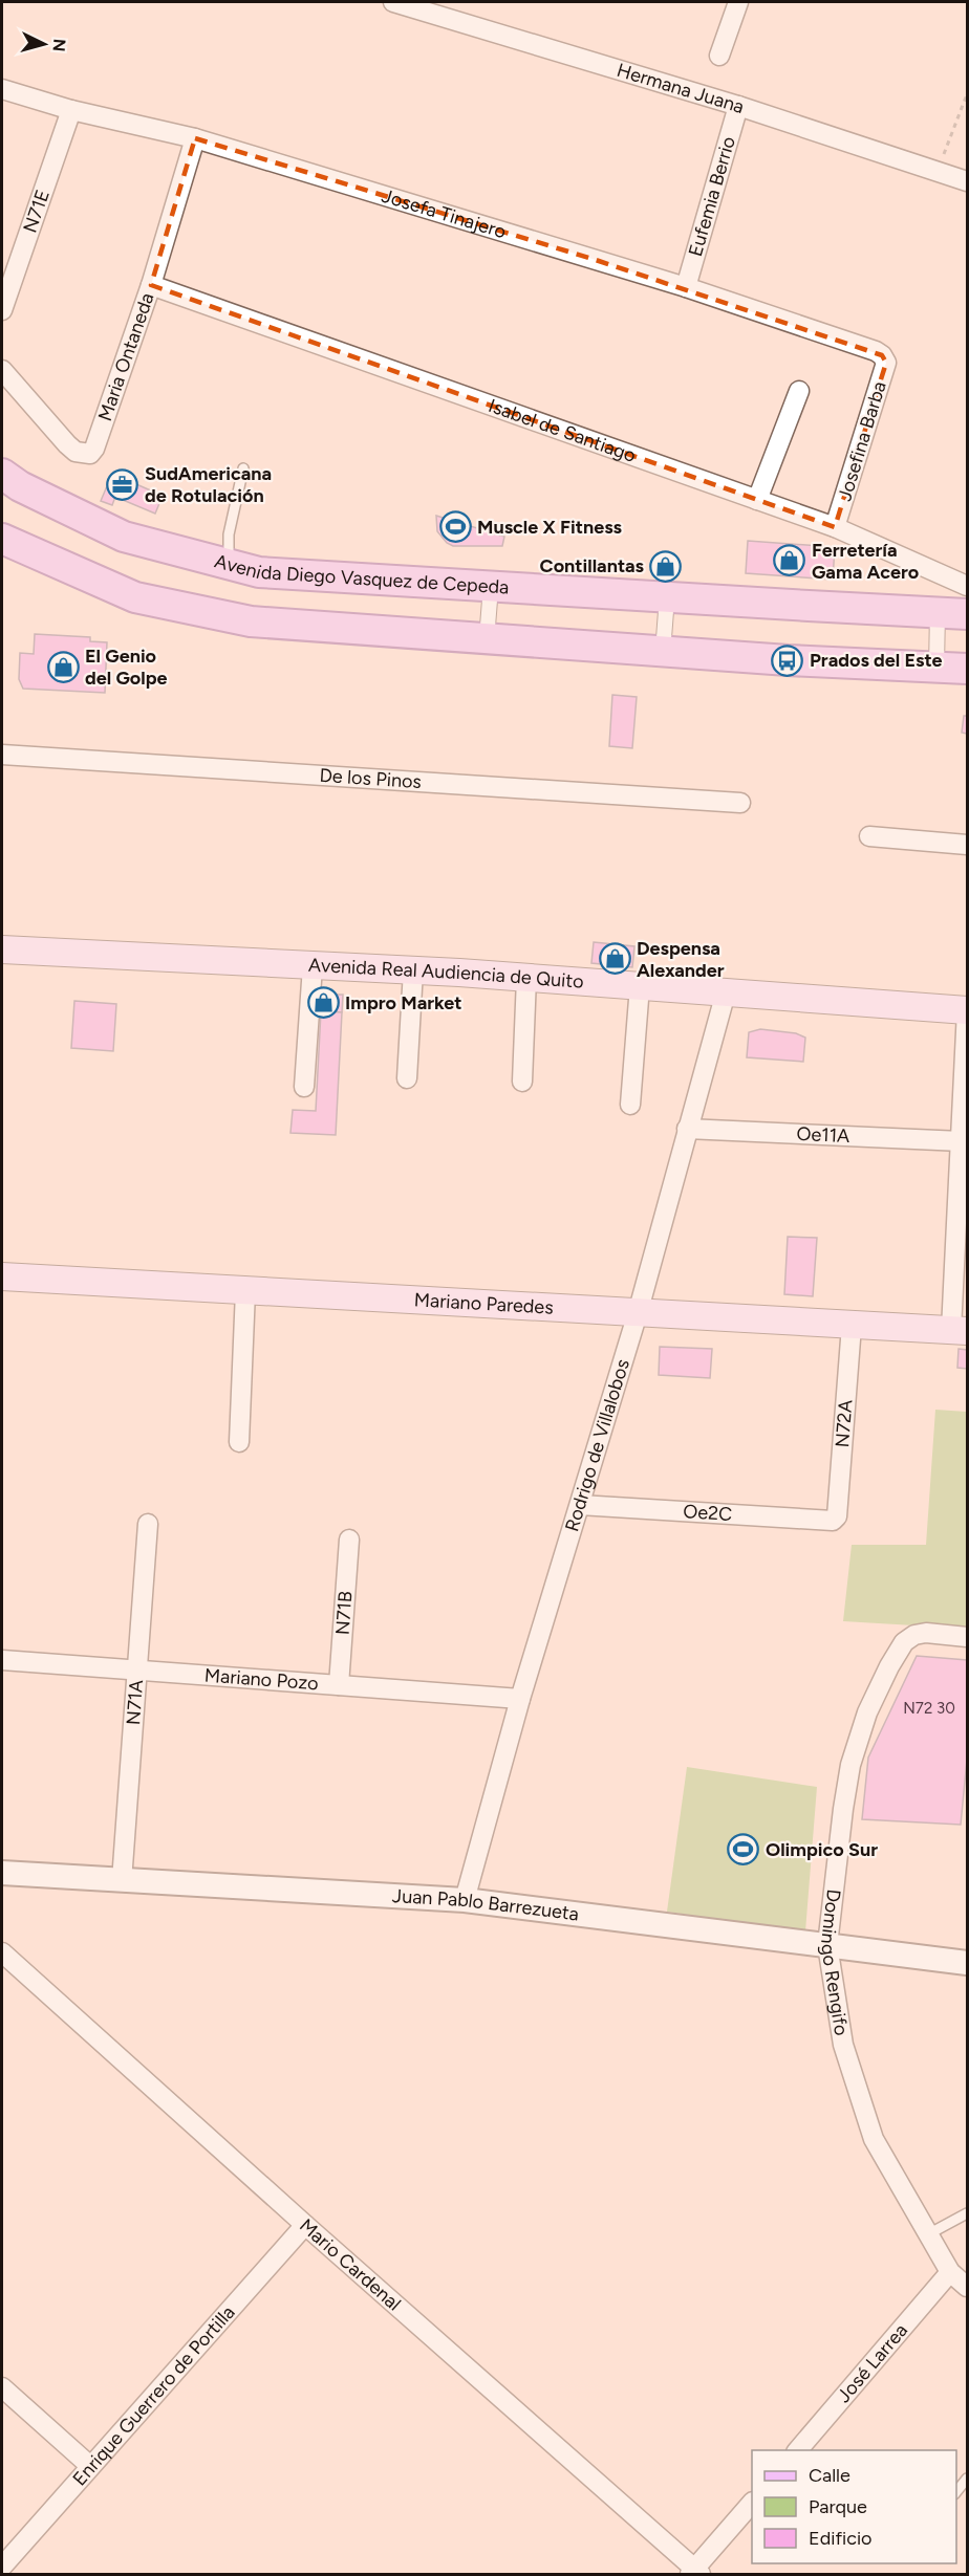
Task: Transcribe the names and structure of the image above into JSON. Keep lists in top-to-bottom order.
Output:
{
  "streets": {
    "main road": ["Avenida Diego Vasquez de Cepeda", "Avenida Real Audiencia de Quito", "Mariano Paredes"],
    "street": [
      "Hermana Juana",
      "Eufemia Berrio",
      "N71E",
      "Josefa Tinajero",
      "Maria Ontaneda",
      "Isabel de Santiago",
      "Josefina Barba",
      "De los Pinos",
      "Oe11A",
      "N72A",
      "Rodrigo de Villalobos",
      "Oe2C",
      "N71B",
      "Mariano Pozo",
      "N71A",
      "Juan Pablo Barrezueta",
      "Domingo Rengifo",
      "Mario Cardenal",
      "José Larrea",
      "Enrique Guerrero de Portilla"
    ]
  },
  "crossings": [
    ["Hermana Juana", "Eufemia Berrio"],
    ["Eufemia Berrio", "Josefa Tinajero"],
    ["N71E", "Josefa Tinajero"],
    ["Josefa Tinajero", "Maria Ontaneda"],
    ["Josefa Tinajero", "Josefina Barba"],
    ["Maria Ontaneda", "Isabel de Santiago"],
    ["Isabel de Santiago", "Josefina Barba"],
    ["Avenida Real Audiencia de Quito", "Rodrigo de Villalobos"],
    ["Oe11A", "Rodrigo de Villalobos"],
    ["Mariano Paredes", "N72A"],
    ["Mariano Paredes", "Rodrigo de Villalobos"],
    ["N72A", "Oe2C"],
    ["Rodrigo de Villalobos", "Oe2C"],
    ["Rodrigo de Villalobos", "Mariano Pozo"],
    ["Rodrigo de Villalobos", "Juan Pablo Barrezueta"],
    ["N71B", "Mariano Pozo"],
    ["Mariano Pozo", "N71A"],
    ["N71A", "Juan Pablo Barrezueta"],
    ["Juan Pablo Barrezueta", "Domingo Rengifo"],
    ["Domingo Rengifo", "José Larrea"],
    ["Mario Cardenal", "Enrique Guerrero de Portilla"]
  ],
  "places": {
    "office": ["SudAmericana de Rotulación"],
    "sports": ["Muscle X Fitness", "Olimpico Sur"],
    "shop": [
      "Ferretería Gama Acero",
      "Contillantas",
      "El Genio del Golpe",
      "Despensa Alexander",
      "Impro Market"
    ],
    "bus stop": ["Prados del Este"]
  },
  "house_numbers": ["N72 30"],
  "legend": ["Calle", "Parque", "Edificio"],
  "north": "right"
}
